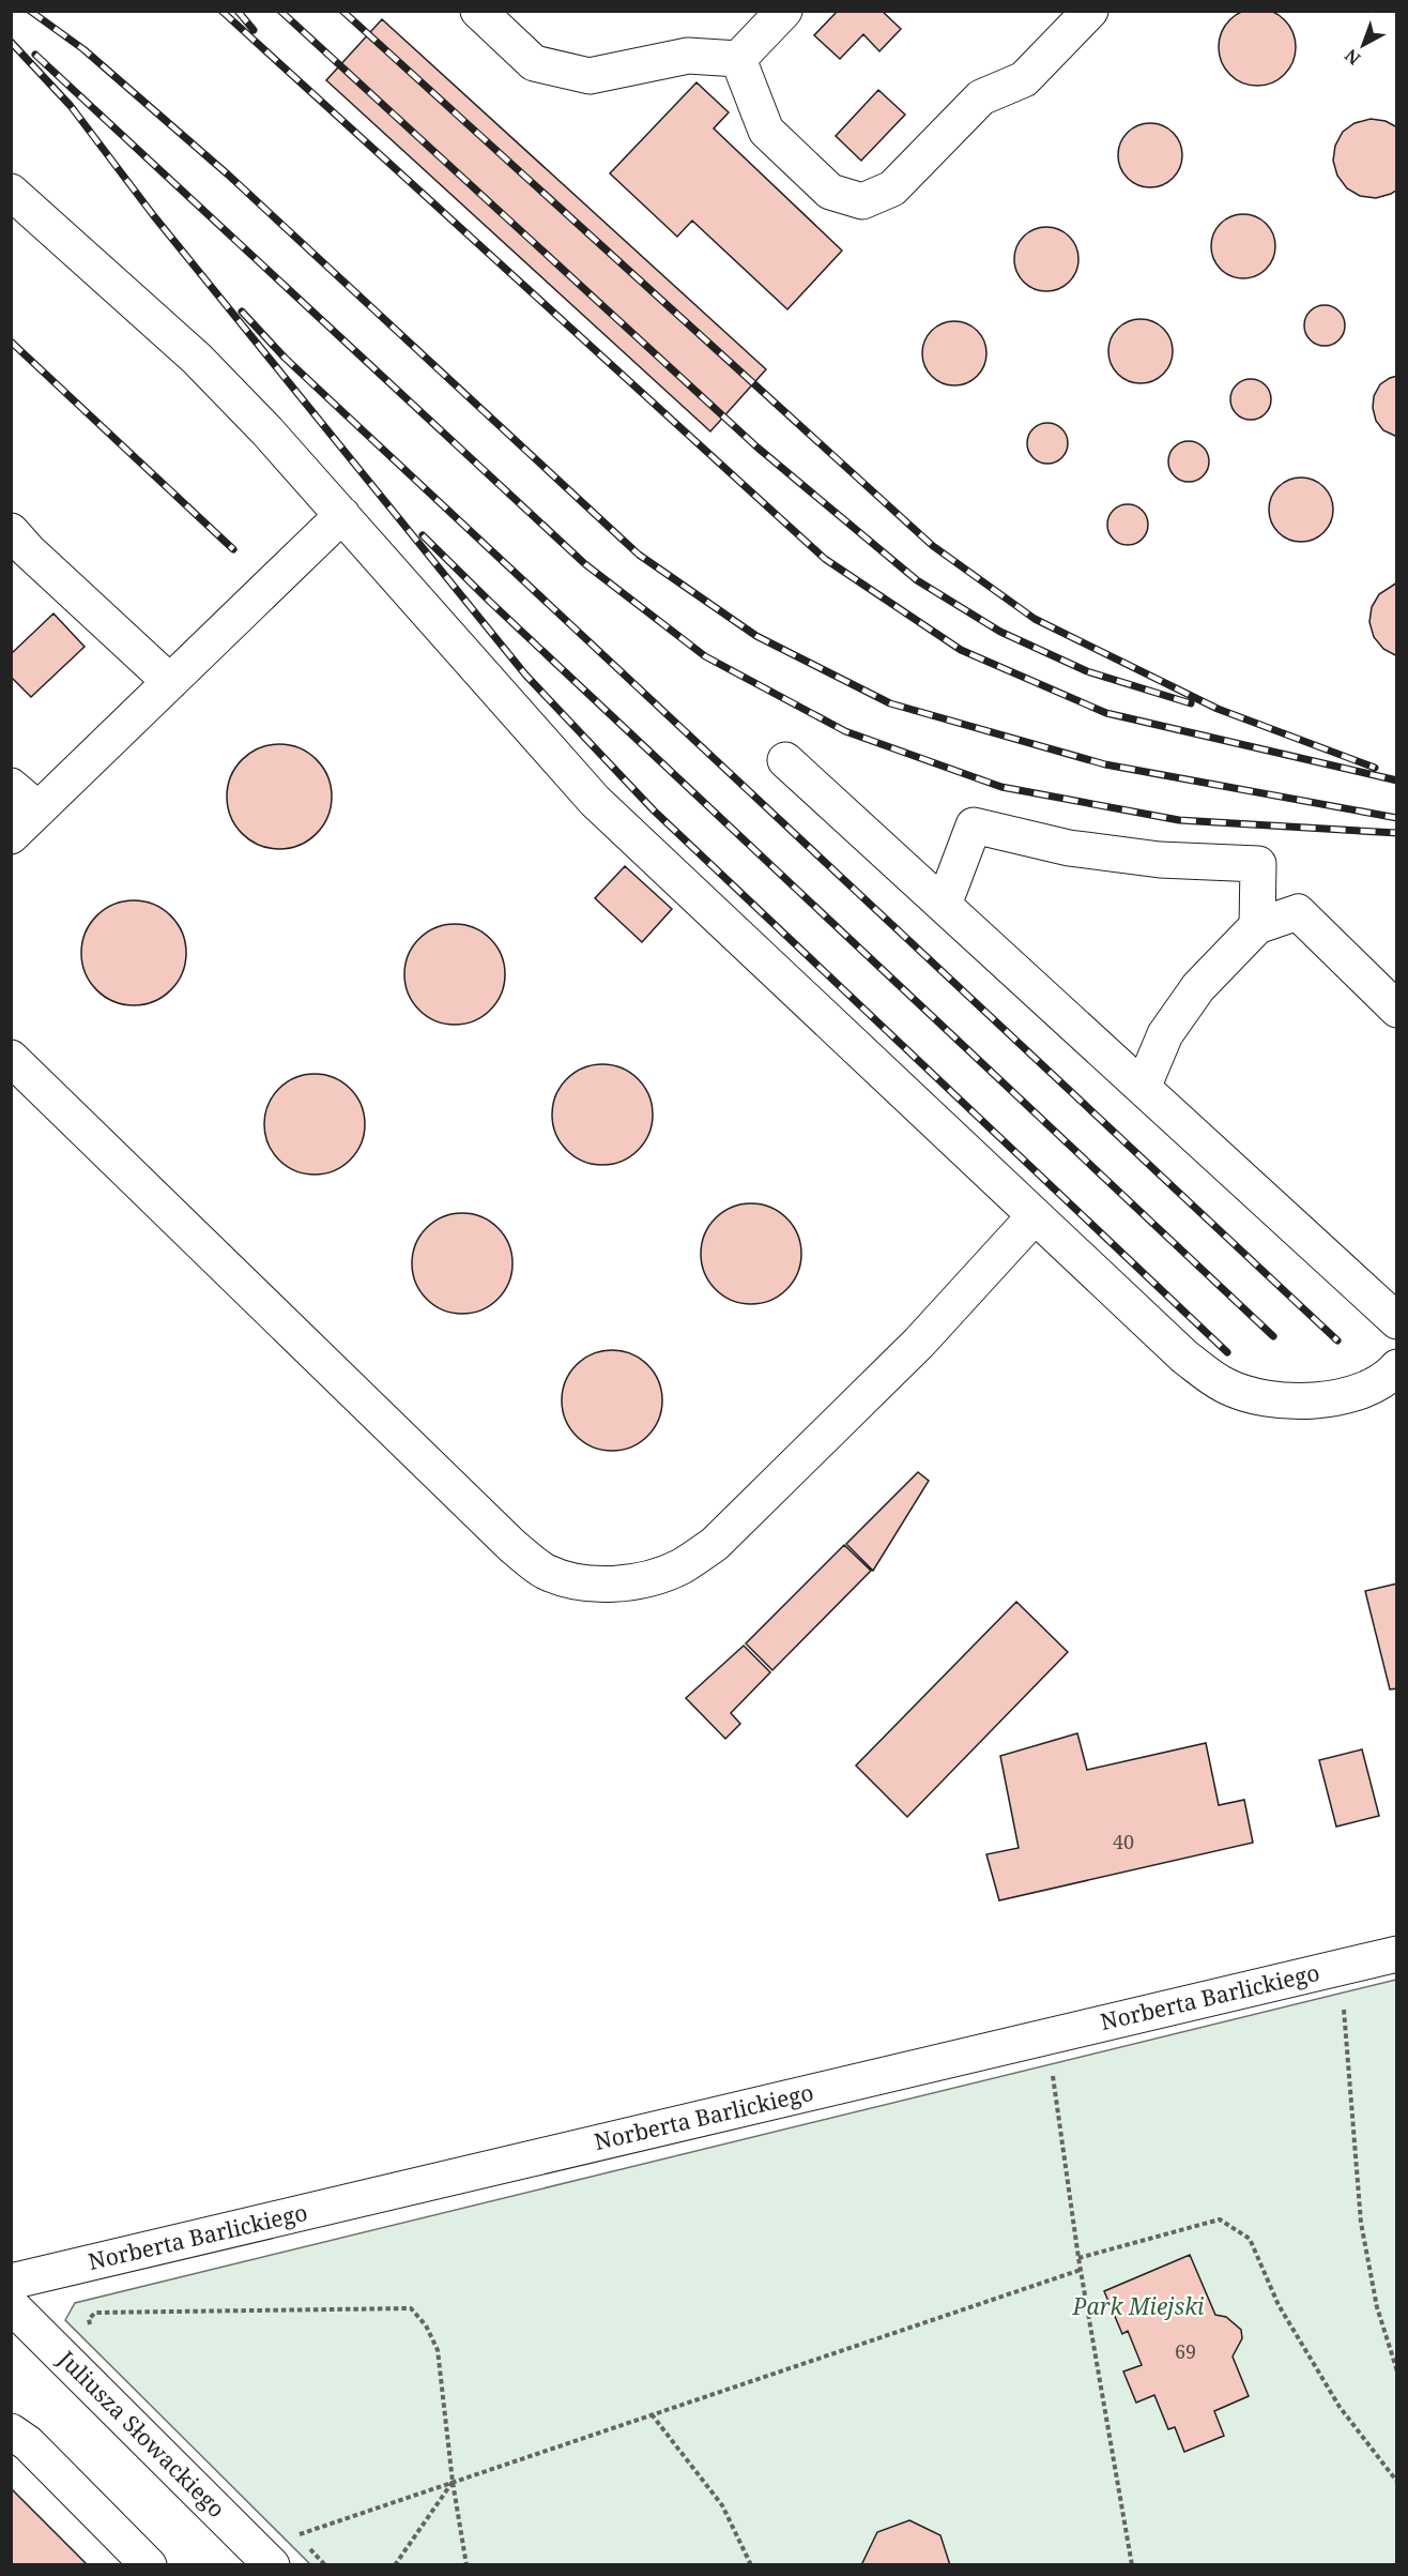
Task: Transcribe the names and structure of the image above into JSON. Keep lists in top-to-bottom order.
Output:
{
  "streets": {
    "street": ["Norberta Barlickiego", "Juliusza Słowackiego"]
  },
  "parks": ["Park Miejski"],
  "house_numbers": ["40", "69"],
  "north": "bottom left"
}
